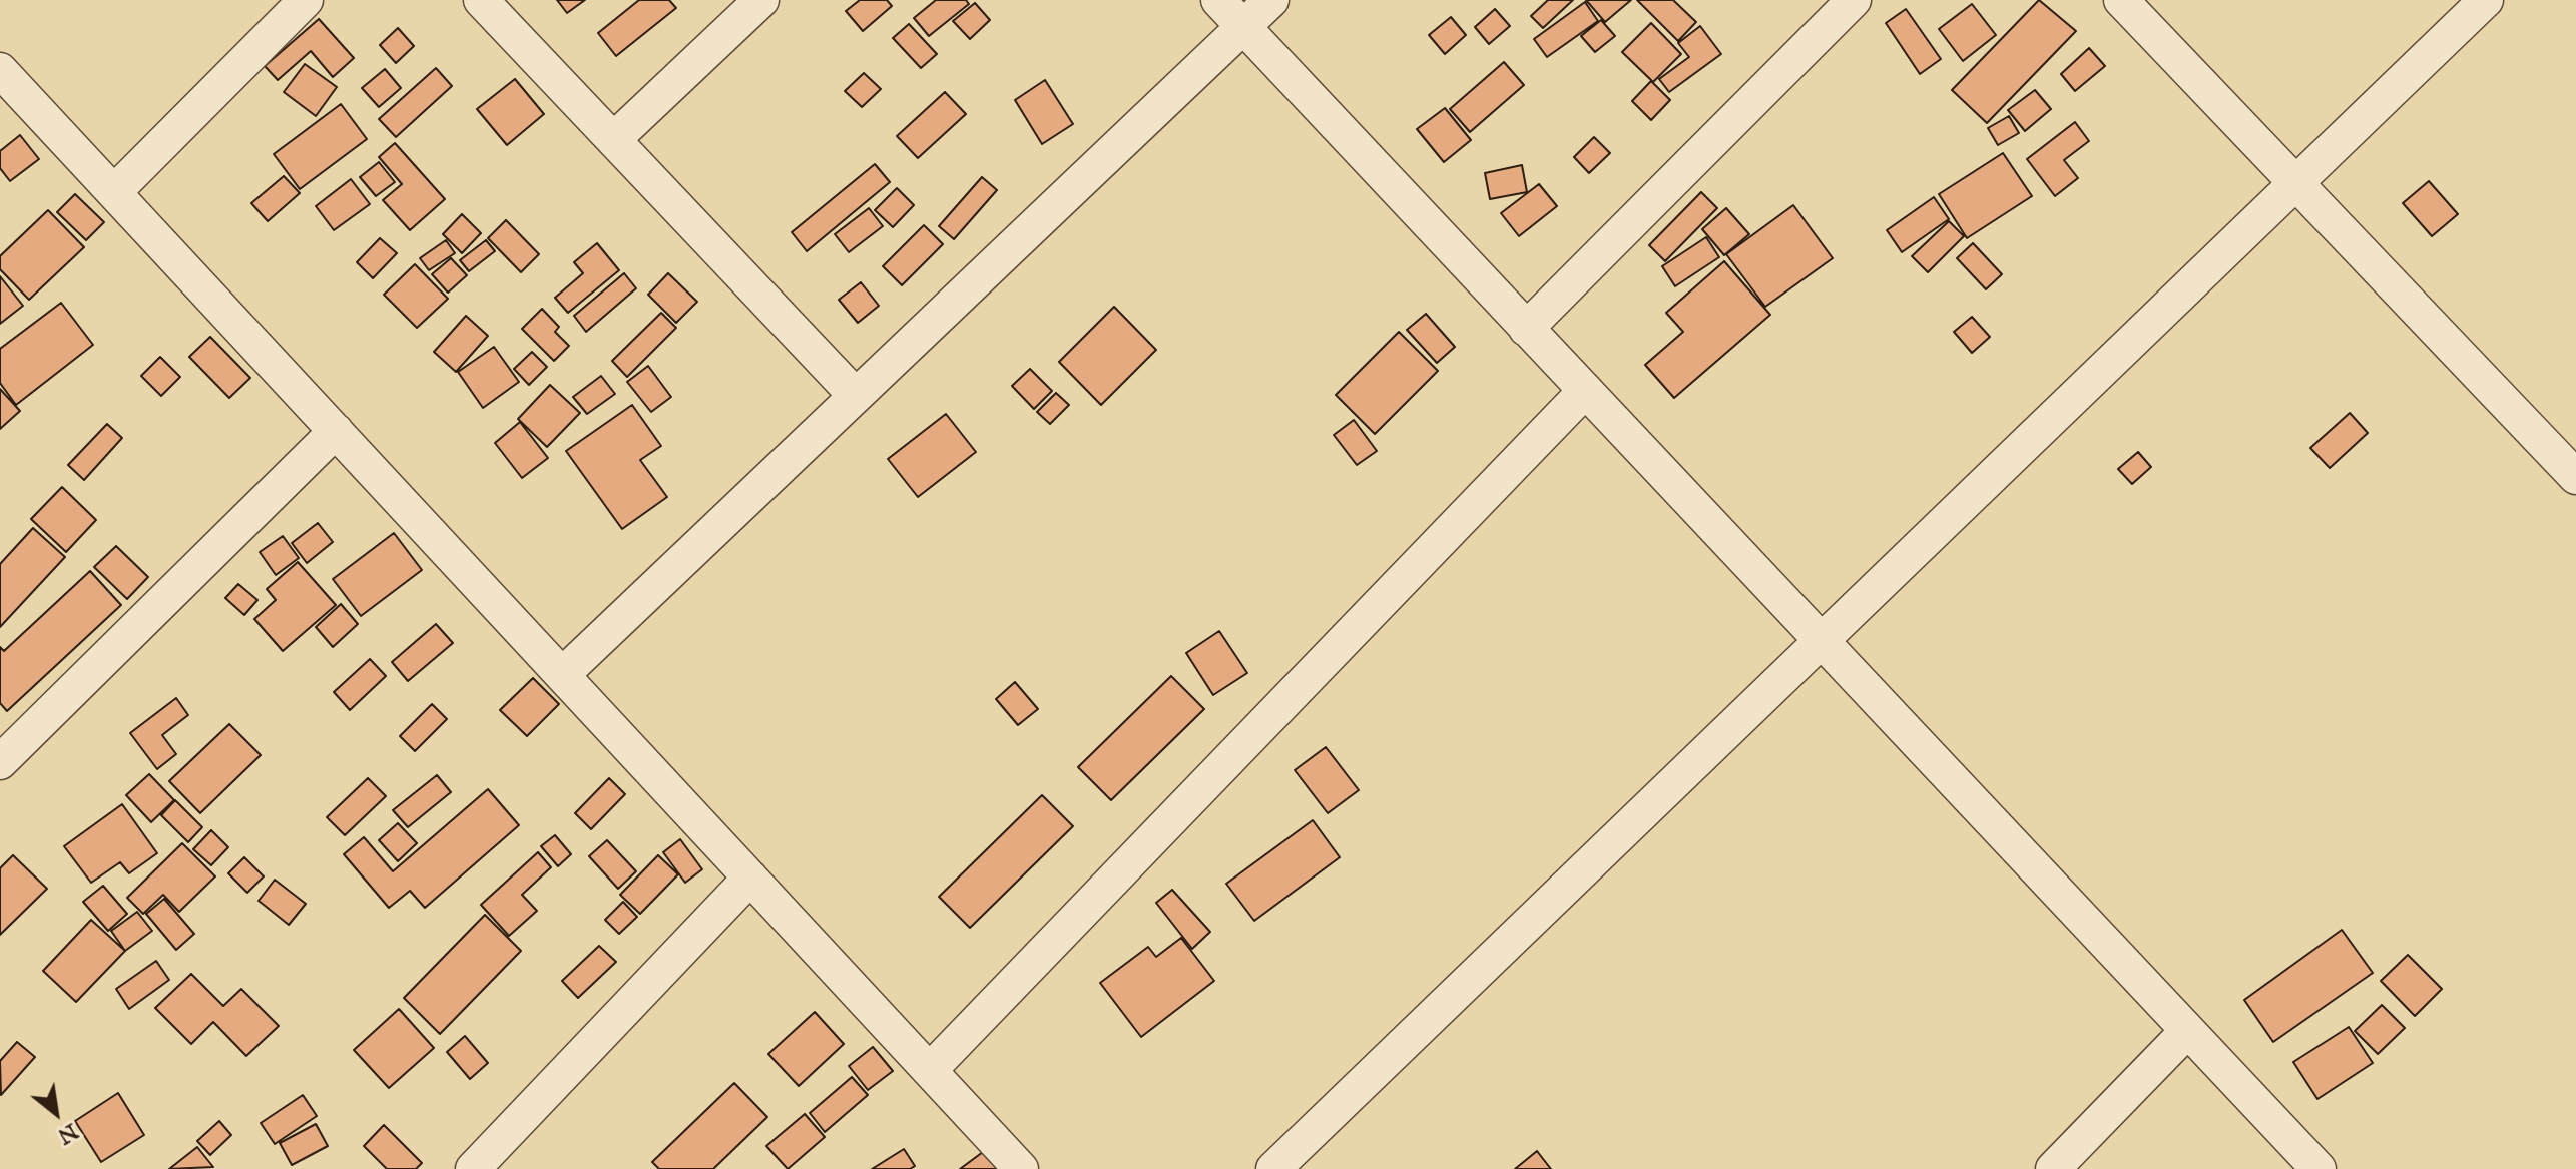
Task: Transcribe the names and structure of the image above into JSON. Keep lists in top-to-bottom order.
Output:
{
  "north": "bottom right"
}
